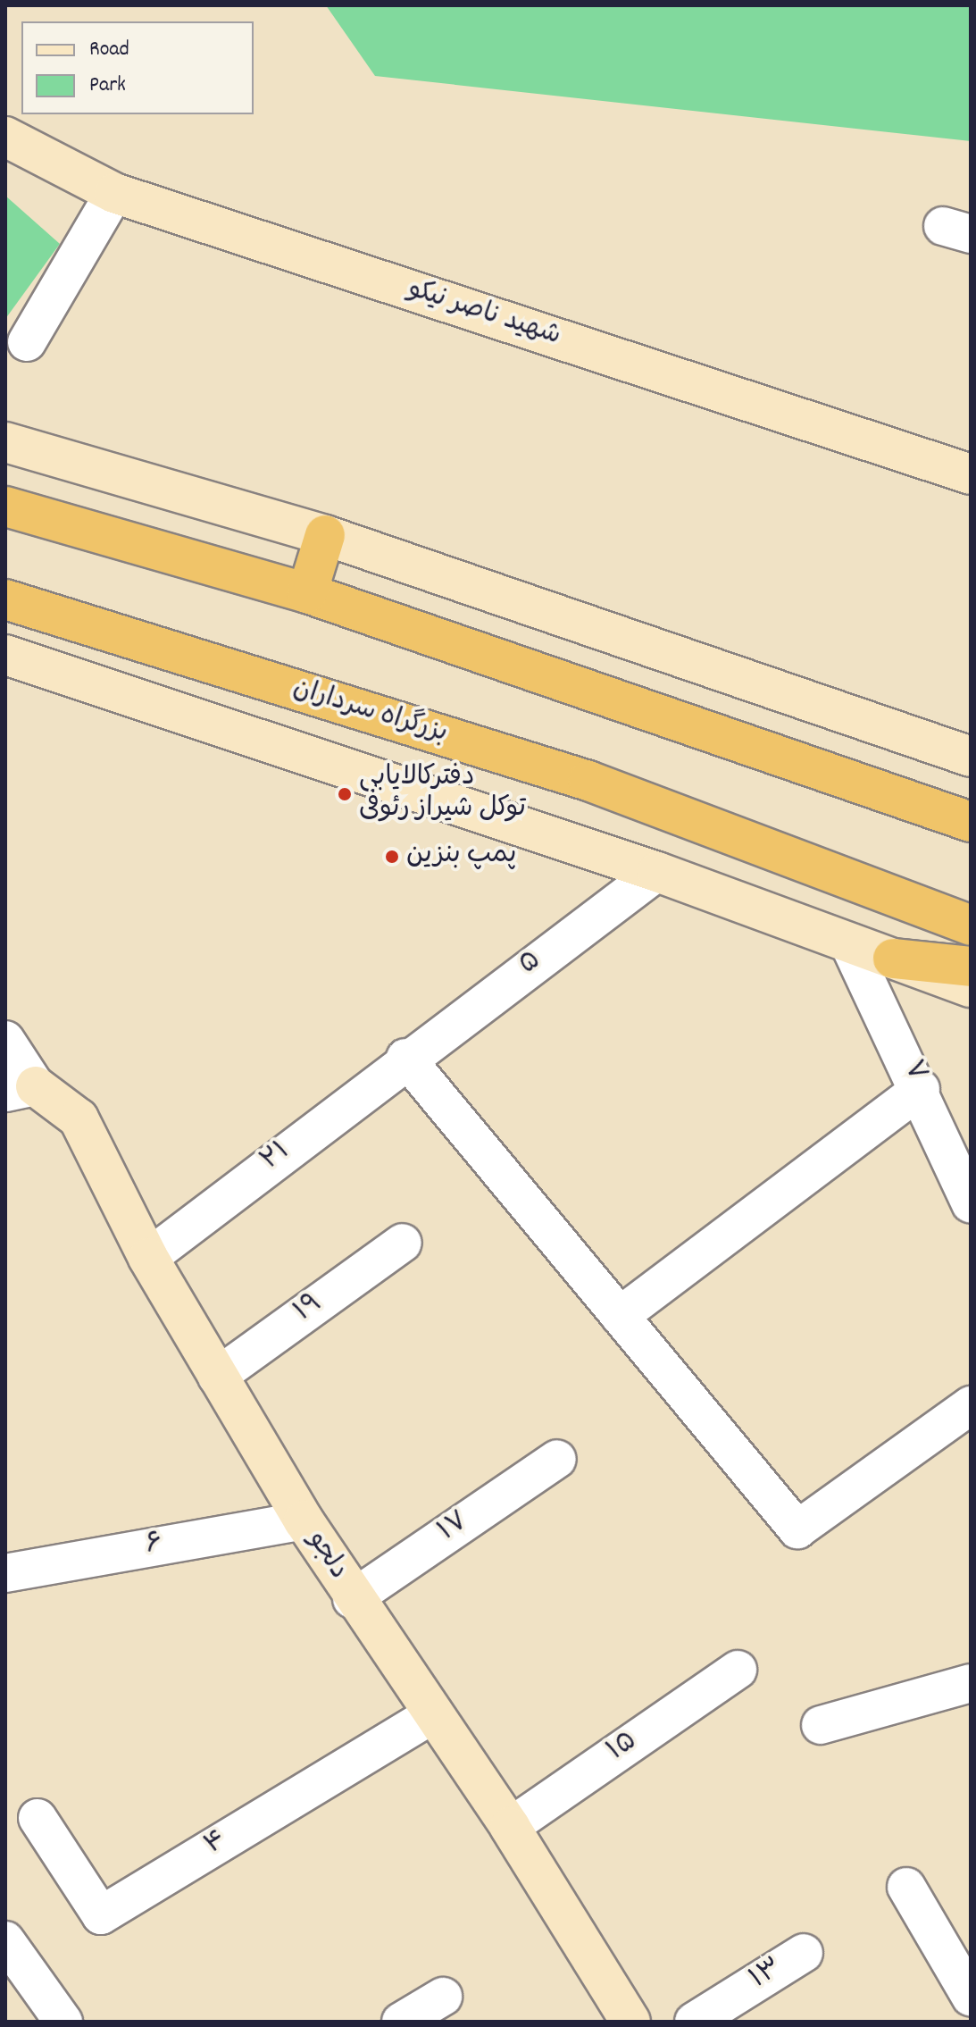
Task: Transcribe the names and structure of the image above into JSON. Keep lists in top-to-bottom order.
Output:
{
  "streets": {
    "highway": ["بزرگراه سرداران"],
    "street": [
      "شهید ناصر نیکو",
      "۵",
      "۷",
      "۲۱",
      "۱۹",
      "۱۷",
      "۶",
      "دلجو",
      "۱۵",
      "۴",
      "۱۳"
    ]
  },
  "crossings": [
    ["۵", "۲۱"],
    ["۲۱", "دلجو"],
    ["۱۹", "دلجو"],
    ["۱۷", "دلجو"],
    ["۶", "دلجو"],
    ["دلجو", "۱۵"],
    ["دلجو", "۴"]
  ],
  "places": ["دفترکالایابی توکل شیراز رئوفی", "پمپ بنزین"],
  "legend": ["Road", "Park"]
}
